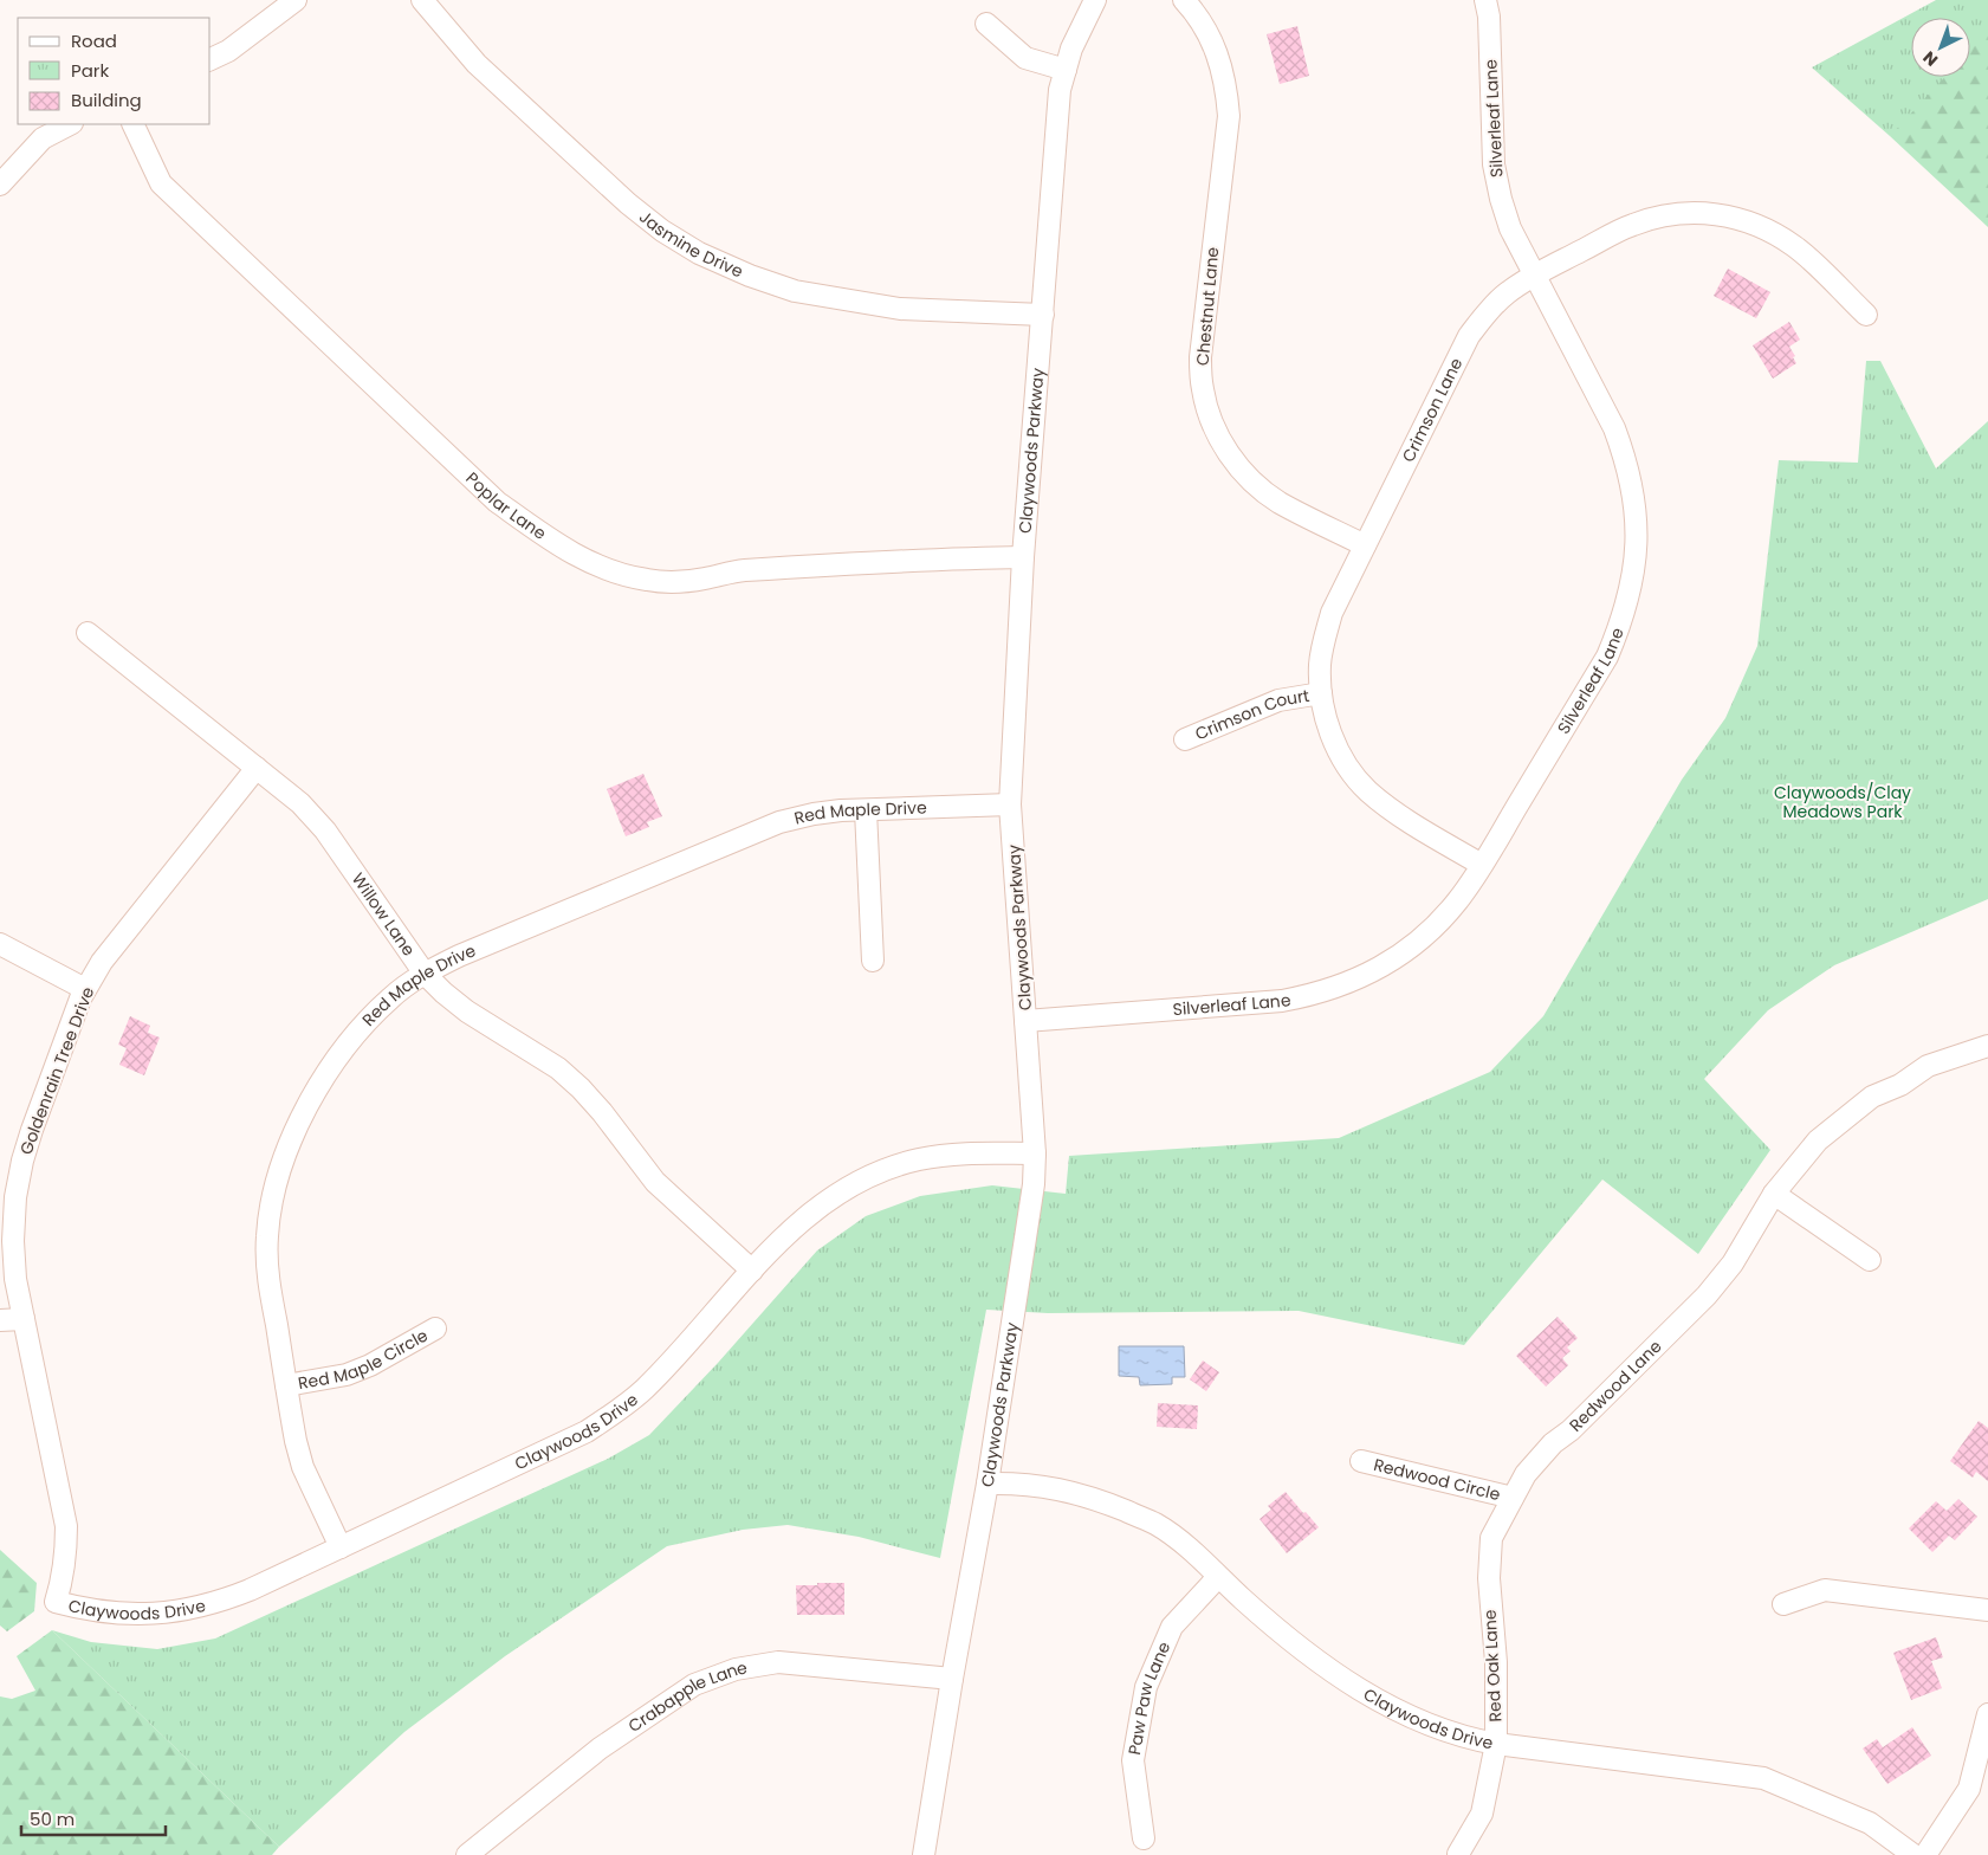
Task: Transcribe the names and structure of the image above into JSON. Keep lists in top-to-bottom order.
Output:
{
  "streets": {
    "street": [
      "Silverleaf Lane",
      "Jasmine Drive",
      "Chestnut Lane",
      "Crimson Lane",
      "Claywoods Parkway",
      "Poplar Lane",
      "Crimson Court",
      "Red Maple Drive",
      "Willow Lane",
      "Goldenrain Tree Drive",
      "Red Maple Circle",
      "Redwood Lane",
      "Claywoods Drive",
      "Redwood Circle",
      "Red Oak Lane",
      "Paw Paw Lane",
      "Crabapple Lane"
    ]
  },
  "crossings": [
    ["Silverleaf Lane", "Crimson Lane"],
    ["Silverleaf Lane", "Claywoods Parkway"],
    ["Jasmine Drive", "Claywoods Parkway"],
    ["Chestnut Lane", "Crimson Lane"],
    ["Crimson Lane", "Crimson Court"],
    ["Claywoods Parkway", "Poplar Lane"],
    ["Claywoods Parkway", "Red Maple Drive"],
    ["Claywoods Parkway", "Claywoods Drive"],
    ["Claywoods Parkway", "Crabapple Lane"],
    ["Red Maple Drive", "Willow Lane"],
    ["Red Maple Drive", "Red Maple Circle"],
    ["Red Maple Drive", "Claywoods Drive"],
    ["Willow Lane", "Goldenrain Tree Drive"],
    ["Willow Lane", "Claywoods Drive"],
    ["Goldenrain Tree Drive", "Claywoods Drive"],
    ["Redwood Lane", "Redwood Circle"],
    ["Redwood Lane", "Red Oak Lane"],
    ["Claywoods Drive", "Red Oak Lane"],
    ["Claywoods Drive", "Paw Paw Lane"]
  ],
  "parks": ["Claywoods/Clay Meadows Park"],
  "legend": ["Road", "Park", "Building"],
  "scale_bar": "50 m",
  "north": "bottom left"
}
